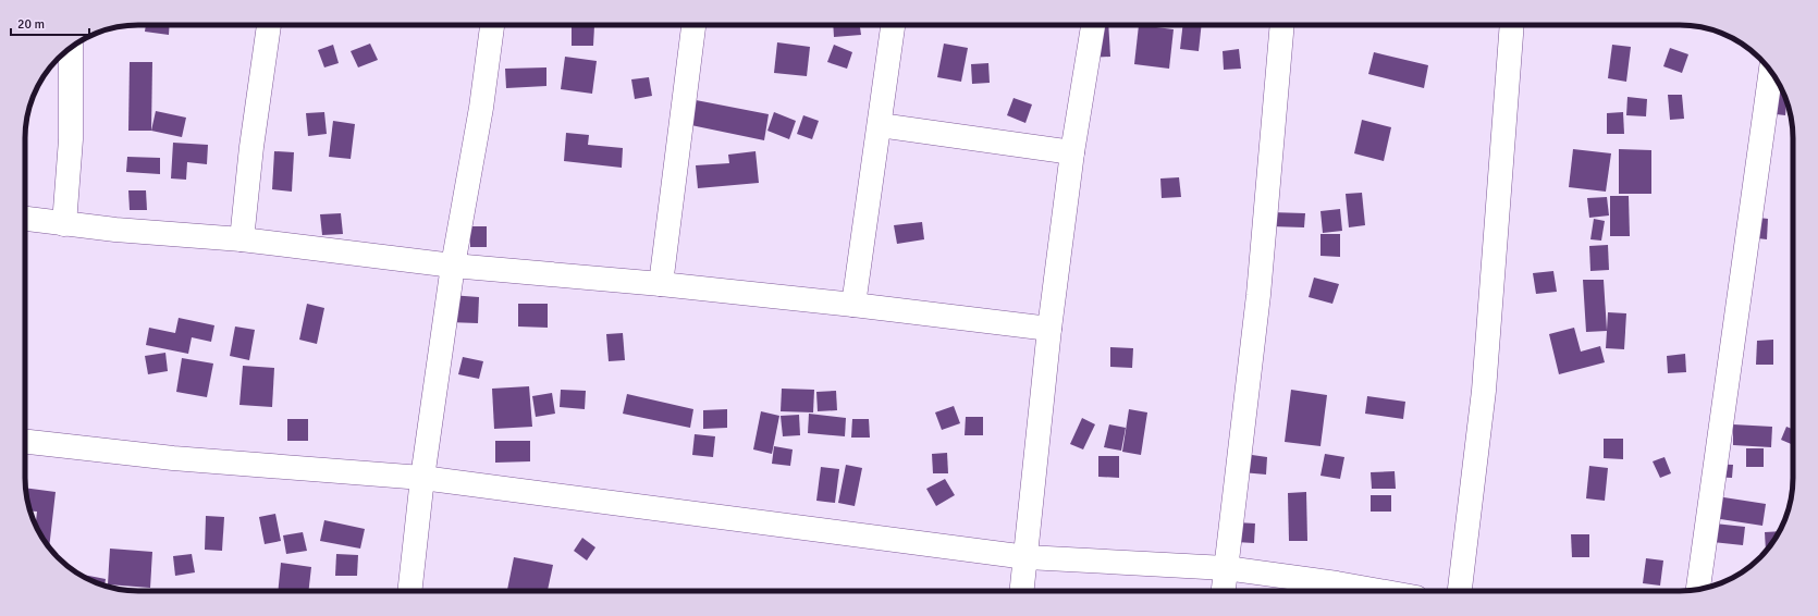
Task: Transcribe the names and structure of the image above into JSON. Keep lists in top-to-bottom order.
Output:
{
  "scale_bar": "20 m"
}
